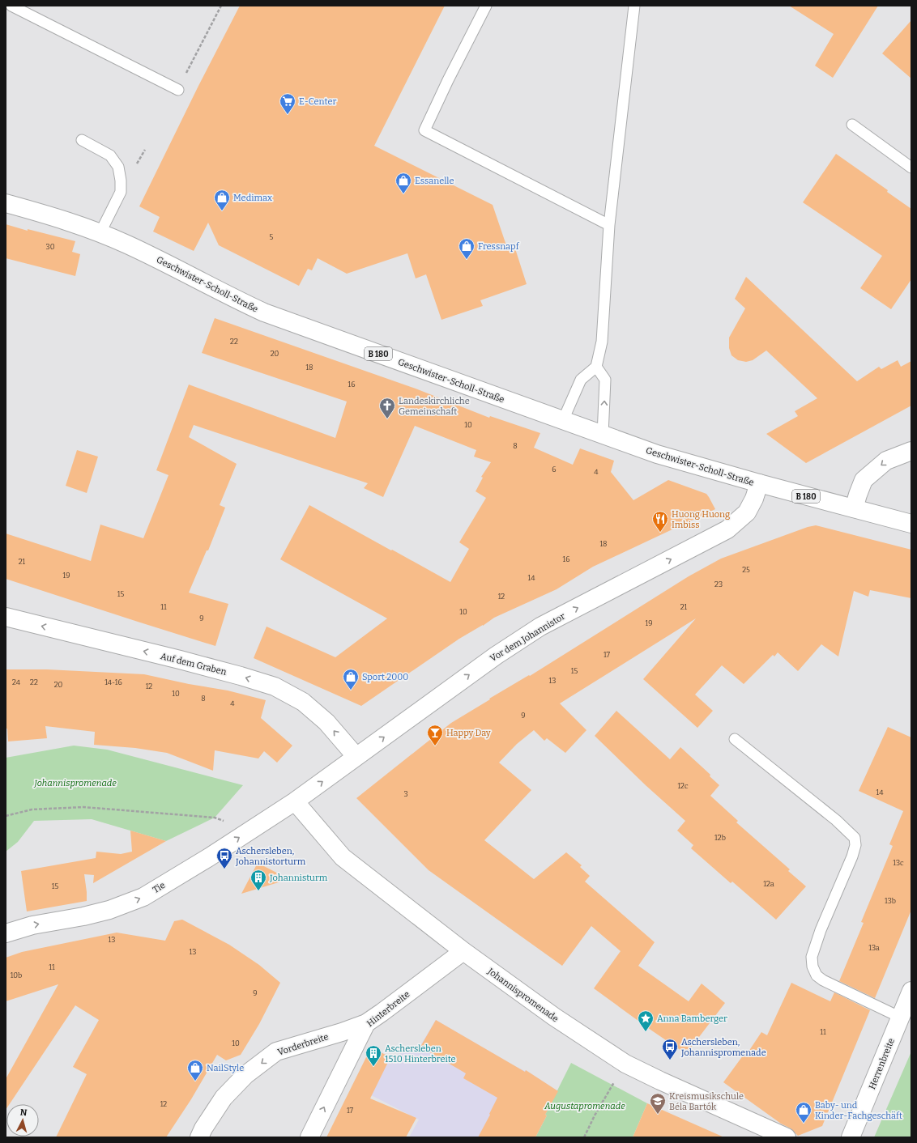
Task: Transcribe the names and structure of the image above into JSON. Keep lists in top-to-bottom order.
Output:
{
  "streets": {
    "street": [
      "Geschwister-Scholl-Straße",
      "B 180",
      "Vor dem Johannistor",
      "Auf dem Graben",
      "Tie",
      "Johannispromenade",
      "Hinterbreite",
      "Vorderbreite",
      "Herrenbreite"
    ]
  },
  "crossings": [
    ["Geschwister-Scholl-Straße", "B 180"],
    ["Geschwister-Scholl-Straße", "Vor dem Johannistor"],
    ["Vor dem Johannistor", "Auf dem Graben"],
    ["Vor dem Johannistor", "Tie"],
    ["Vor dem Johannistor", "Johannispromenade"],
    ["Tie", "Johannispromenade"],
    ["Johannispromenade", "Hinterbreite"],
    ["Hinterbreite", "Vorderbreite"]
  ],
  "one_way": [
    "Vor dem Johannistor",
    "Auf dem Graben",
    "Tie",
    "Hinterbreite",
    "Vorderbreite"
  ],
  "parks": ["Johannispromenade", "Augustapromenade"],
  "places": {
    "supermarket": ["E-Center"],
    "shop": [
      "Essanelle",
      "Medimax",
      "Fressnapf",
      "Sport 2000",
      "NailStyle",
      "Baby- und Kinder-Fachgeschäft"
    ],
    "church": ["Landeskirchliche Gemeinschaft"],
    "restaurant": ["Huong Huong Imbiss"],
    "bar": ["Happy Day"],
    "bus stop": ["Aschersleben, Johannistorturm", "Aschersleben, Johannispromenade"],
    "building": ["Johannisturm", "Aschersleben 1510 Hinterbreite"],
    "place": ["Anna Bamberger"],
    "school or university": ["Kreismusikschule Béla Bartók"]
  },
  "house_numbers": [
    "5",
    "30",
    "22",
    "20",
    "18",
    "16",
    "10",
    "8",
    "6",
    "4",
    "18",
    "16",
    "21",
    "25",
    "19",
    "14",
    "23",
    "15",
    "12",
    "11",
    "21",
    "10",
    "9",
    "19",
    "17",
    "15",
    "13",
    "24",
    "22",
    "14-16",
    "20",
    "12",
    "10",
    "8",
    "4",
    "9",
    "12c",
    "14",
    "3",
    "12b",
    "13c",
    "12a",
    "15",
    "13b",
    "13",
    "13a",
    "13",
    "11",
    "10b",
    "9",
    "11",
    "10",
    "12",
    "17"
  ],
  "north": "top"
}
